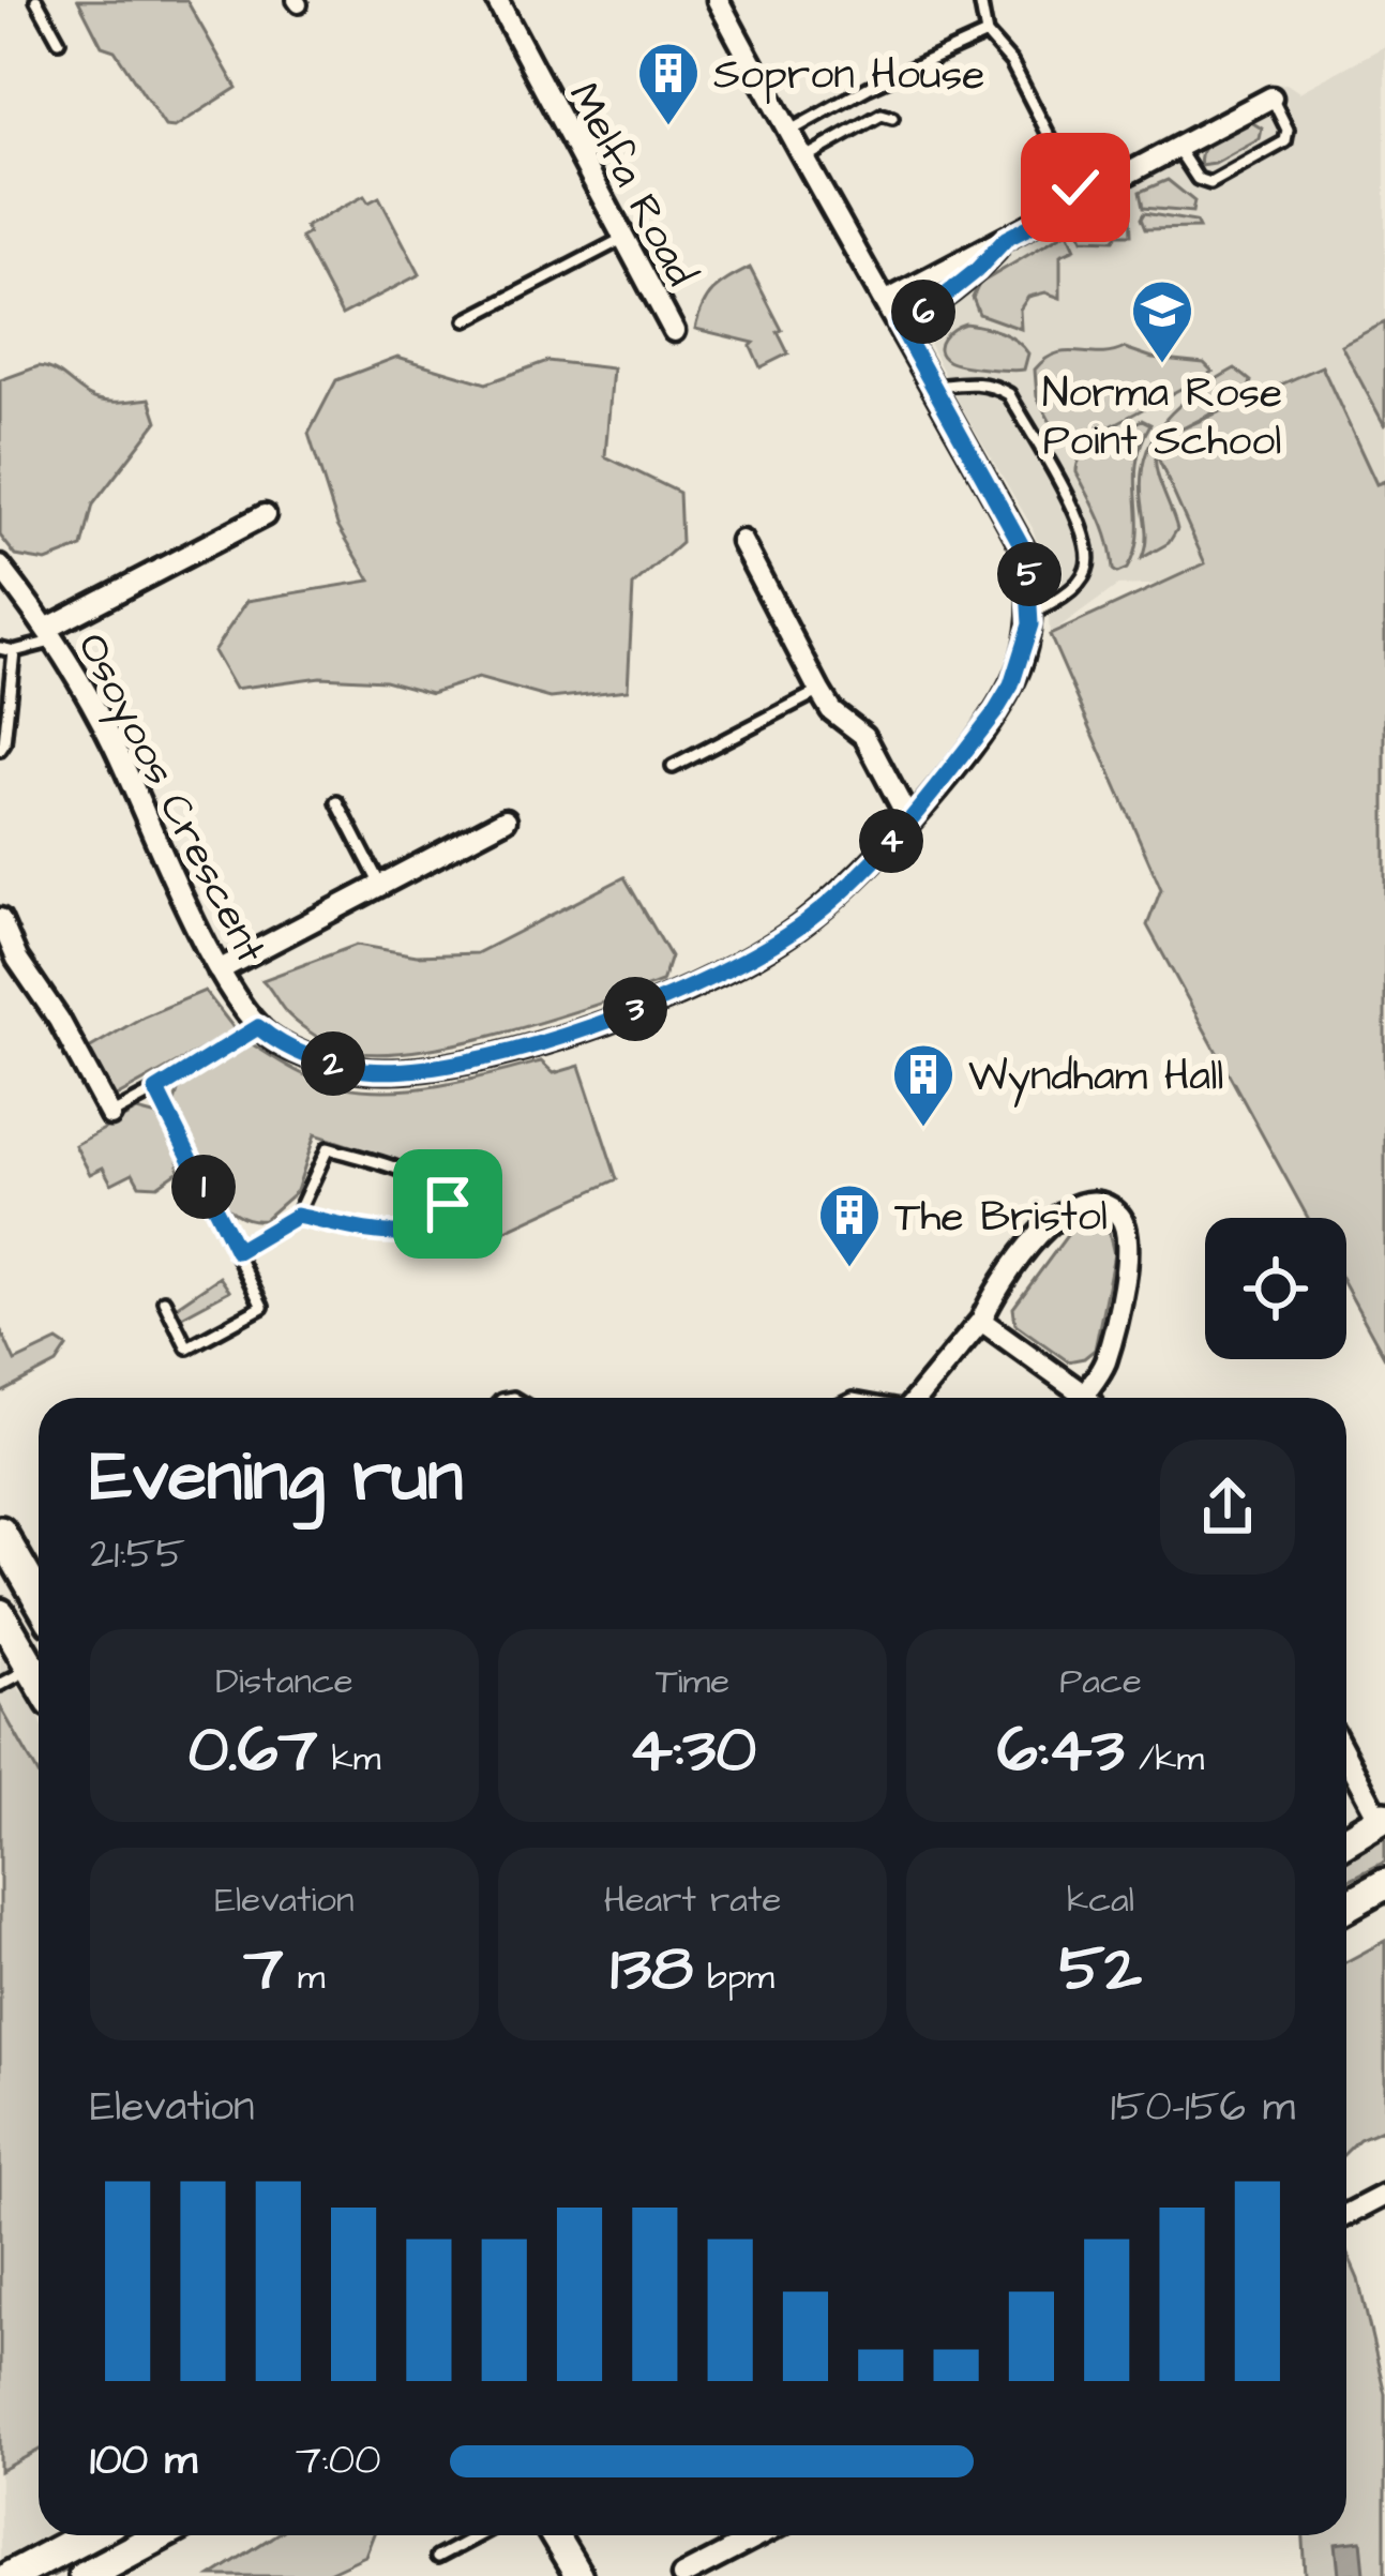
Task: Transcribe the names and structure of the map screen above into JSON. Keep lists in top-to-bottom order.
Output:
{
  "streets": {
    "street": ["Melfa Road", "Osoyoos Crescent"]
  },
  "places": {
    "building": ["Sopron House", "Wyndham Hall", "The Bristol"],
    "school or university": ["Norma Rose Point School"]
  },
  "page": {
    "pins": [
      "6",
      "5",
      "4",
      "3",
      "2",
      "1"
    ],
    "heading": ["Evening run", "21:55"],
    "stats": [
      ["Distance", "0.67 km"],
      ["Time", "4:30"],
      ["Pace", "6:43 /km"],
      ["Elevation", "7 m"],
      ["Heart rate", "138 bpm"],
      ["kcal", "52"]
    ],
    "chart": ["Elevation", "150–156 m"],
    "list": [
      {
        "name": "100 m",
        "note": "7:00"
      }
    ]
  }
}
